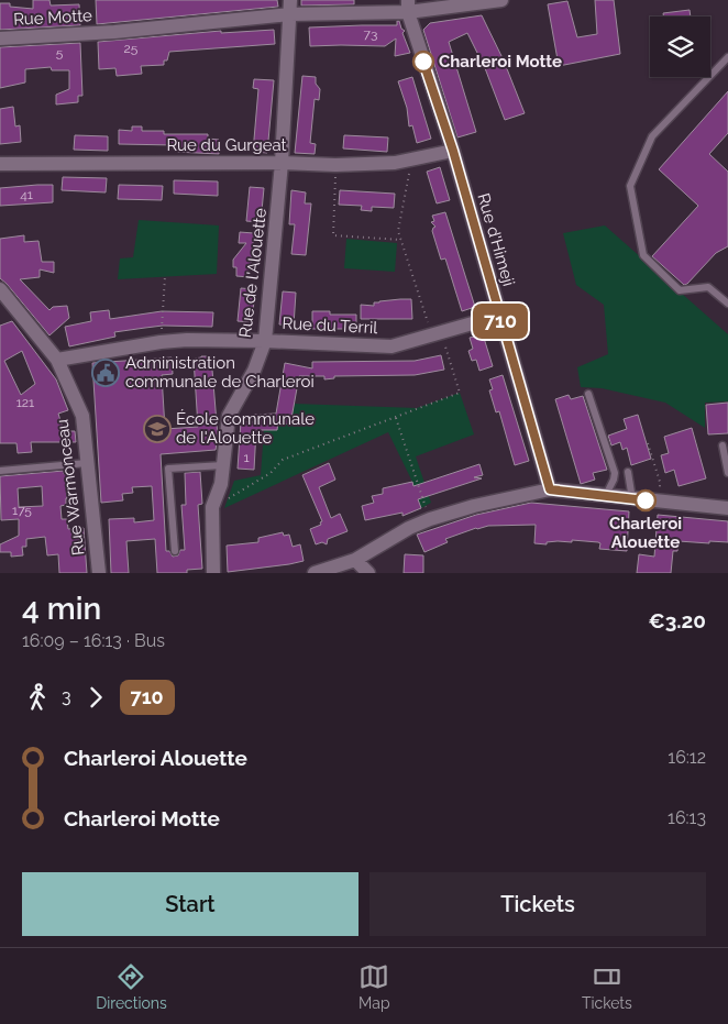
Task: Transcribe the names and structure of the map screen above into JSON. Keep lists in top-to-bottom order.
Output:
{
  "streets": {
    "street": [
      "Rue Motte",
      "Rue du Gurgeat",
      "Rue d'Himeji",
      "Rue de l'Alouette",
      "Rue du Terril",
      "Rue Warmonceau"
    ]
  },
  "crossings": [
    ["Rue Motte", "Rue d'Himeji"],
    ["Rue Motte", "Rue de l'Alouette"],
    ["Rue du Gurgeat", "Rue d'Himeji"],
    ["Rue du Gurgeat", "Rue de l'Alouette"],
    ["Rue d'Himeji", "Rue du Terril"],
    ["Rue de l'Alouette", "Rue du Terril"],
    ["Rue du Terril", "Rue Warmonceau"]
  ],
  "places": {
    "other": ["Charleroi Motte", "Charleroi Alouette"],
    "public building": ["Administration communale de Charleroi"],
    "school or university": ["École communale de l'Alouette"]
  },
  "lines": ["bus line 710"],
  "house_numbers": [
    "73",
    "25",
    "5",
    "41",
    "121",
    "1",
    "175"
  ],
  "page": {
    "on_map": "710",
    "heading": ["4 min", "16:09 – 16:13 · Bus", "€3.20"],
    "legs": ["3", "710"],
    "list": [
      {
        "name": "Charleroi Alouette",
        "value": "16:12"
      },
      {
        "name": "Charleroi Motte",
        "value": "16:13"
      }
    ],
    "buttons": ["Start", "Tickets"],
    "tabs": ["Directions", "Map", "Tickets"]
  }
}
